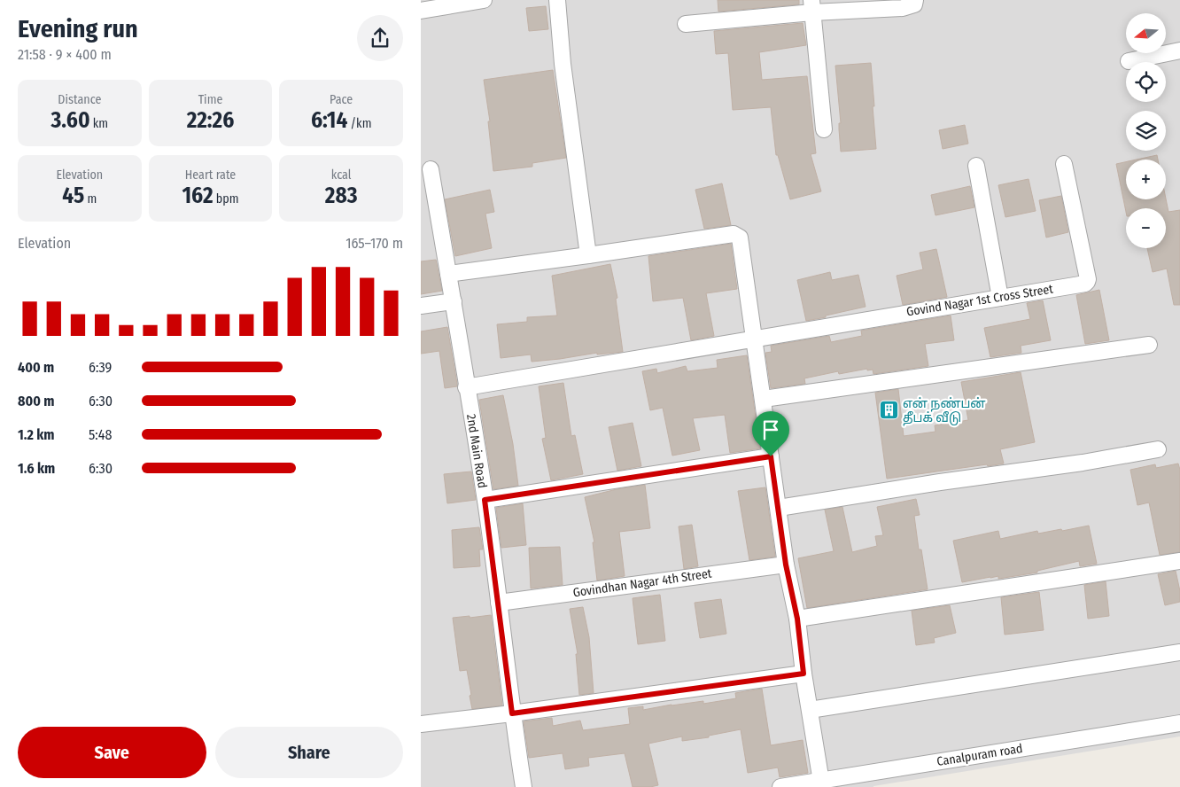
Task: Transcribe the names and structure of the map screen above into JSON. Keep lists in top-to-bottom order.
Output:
{
  "streets": {
    "street": [
      "Govind Nagar 1st Cross Street",
      "2nd Main Road",
      "Govindhan Nagar 4th Street",
      "Canalpuram road"
    ]
  },
  "crossings": [
    ["Govind Nagar 1st Cross Street", "2nd Main Road"],
    ["2nd Main Road", "Govindhan Nagar 4th Street"]
  ],
  "places": {
    "building": ["என் நண்பன் தீபக் வீடு"]
  },
  "north": "left",
  "page": {
    "heading": ["Evening run", "21:58 · 9 × 400 m"],
    "map_buttons": ["+", "−"],
    "stats": [
      ["Distance", "3.60 km"],
      ["Time", "22:26"],
      ["Pace", "6:14 /km"],
      ["Elevation", "45 m"],
      ["Heart rate", "162 bpm"],
      ["kcal", "283"]
    ],
    "chart": ["Elevation", "165–170 m"],
    "list": [
      {
        "name": "400 m",
        "note": "6:39"
      },
      {
        "name": "800 m",
        "note": "6:30"
      },
      {
        "name": "1.2 km",
        "note": "5:48"
      },
      {
        "name": "1.6 km",
        "note": "6:30"
      }
    ],
    "buttons": ["Save", "Share"]
  }
}
